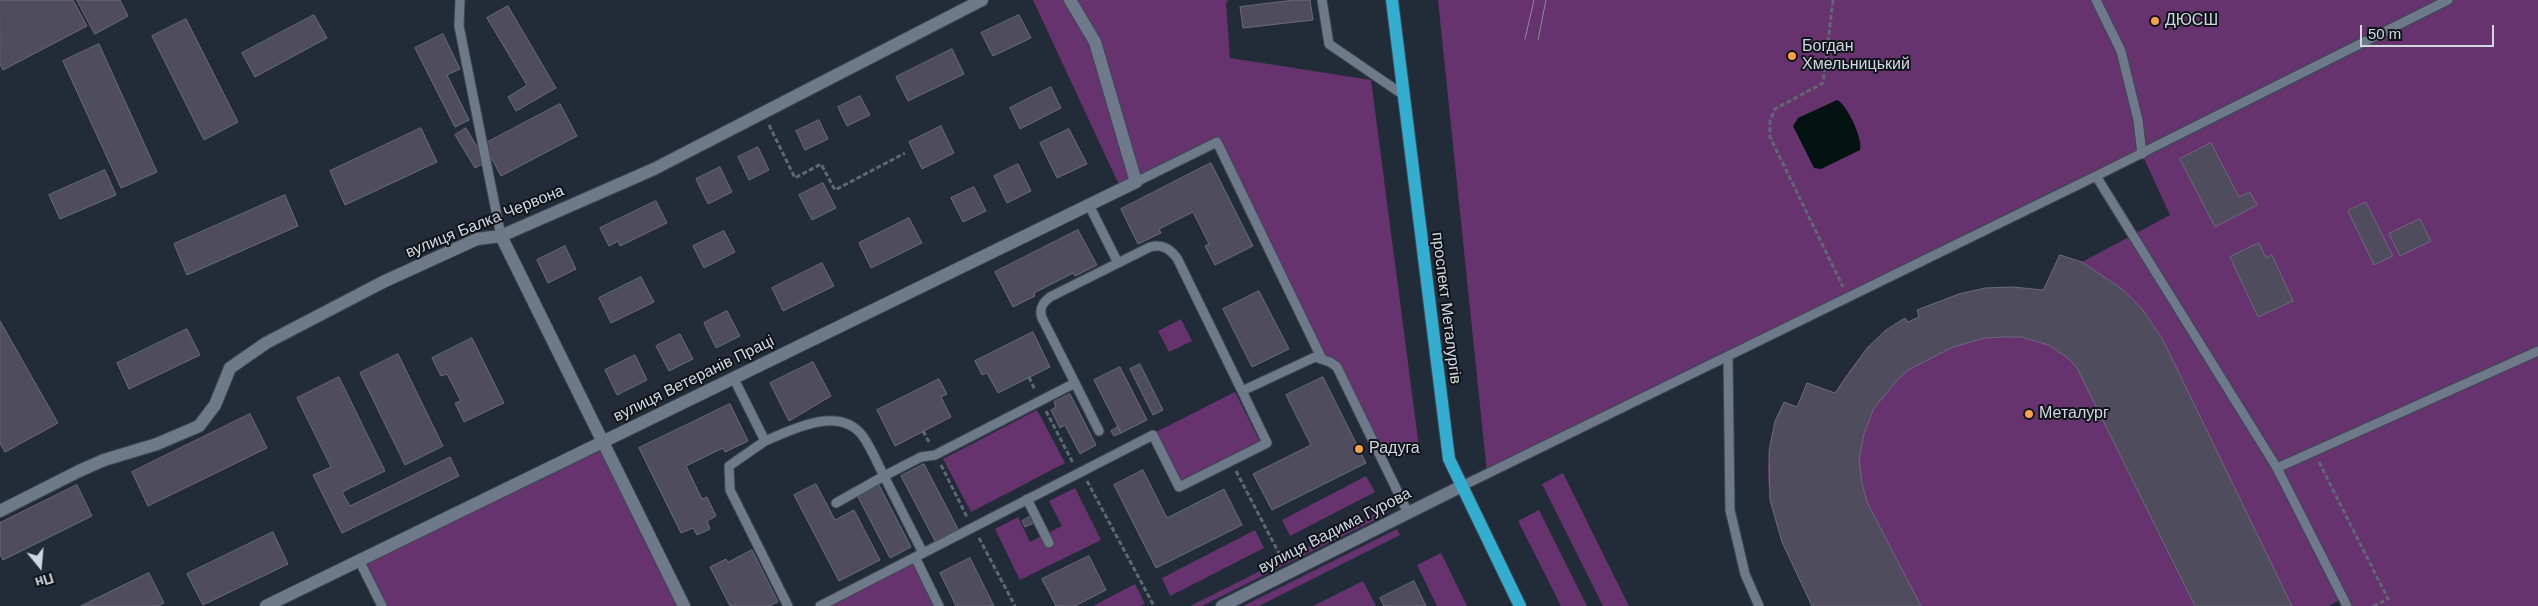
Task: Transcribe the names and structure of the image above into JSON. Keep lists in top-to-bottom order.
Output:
{
  "streets": {
    "main road": ["проспект Металургів"],
    "street": ["вулиця Балка Червона", "вулиця Ветеранів Праці", "вулиця Вадима Гурова"]
  },
  "crossings": [
    ["проспект Металургів", "вулиця Вадима Гурова"]
  ],
  "places": [
    "ДЮСШ",
    "Богдан Хмельницький",
    "Металург",
    "Радуга"
  ],
  "scale_bar": "50 m",
  "north": "bottom"
}
